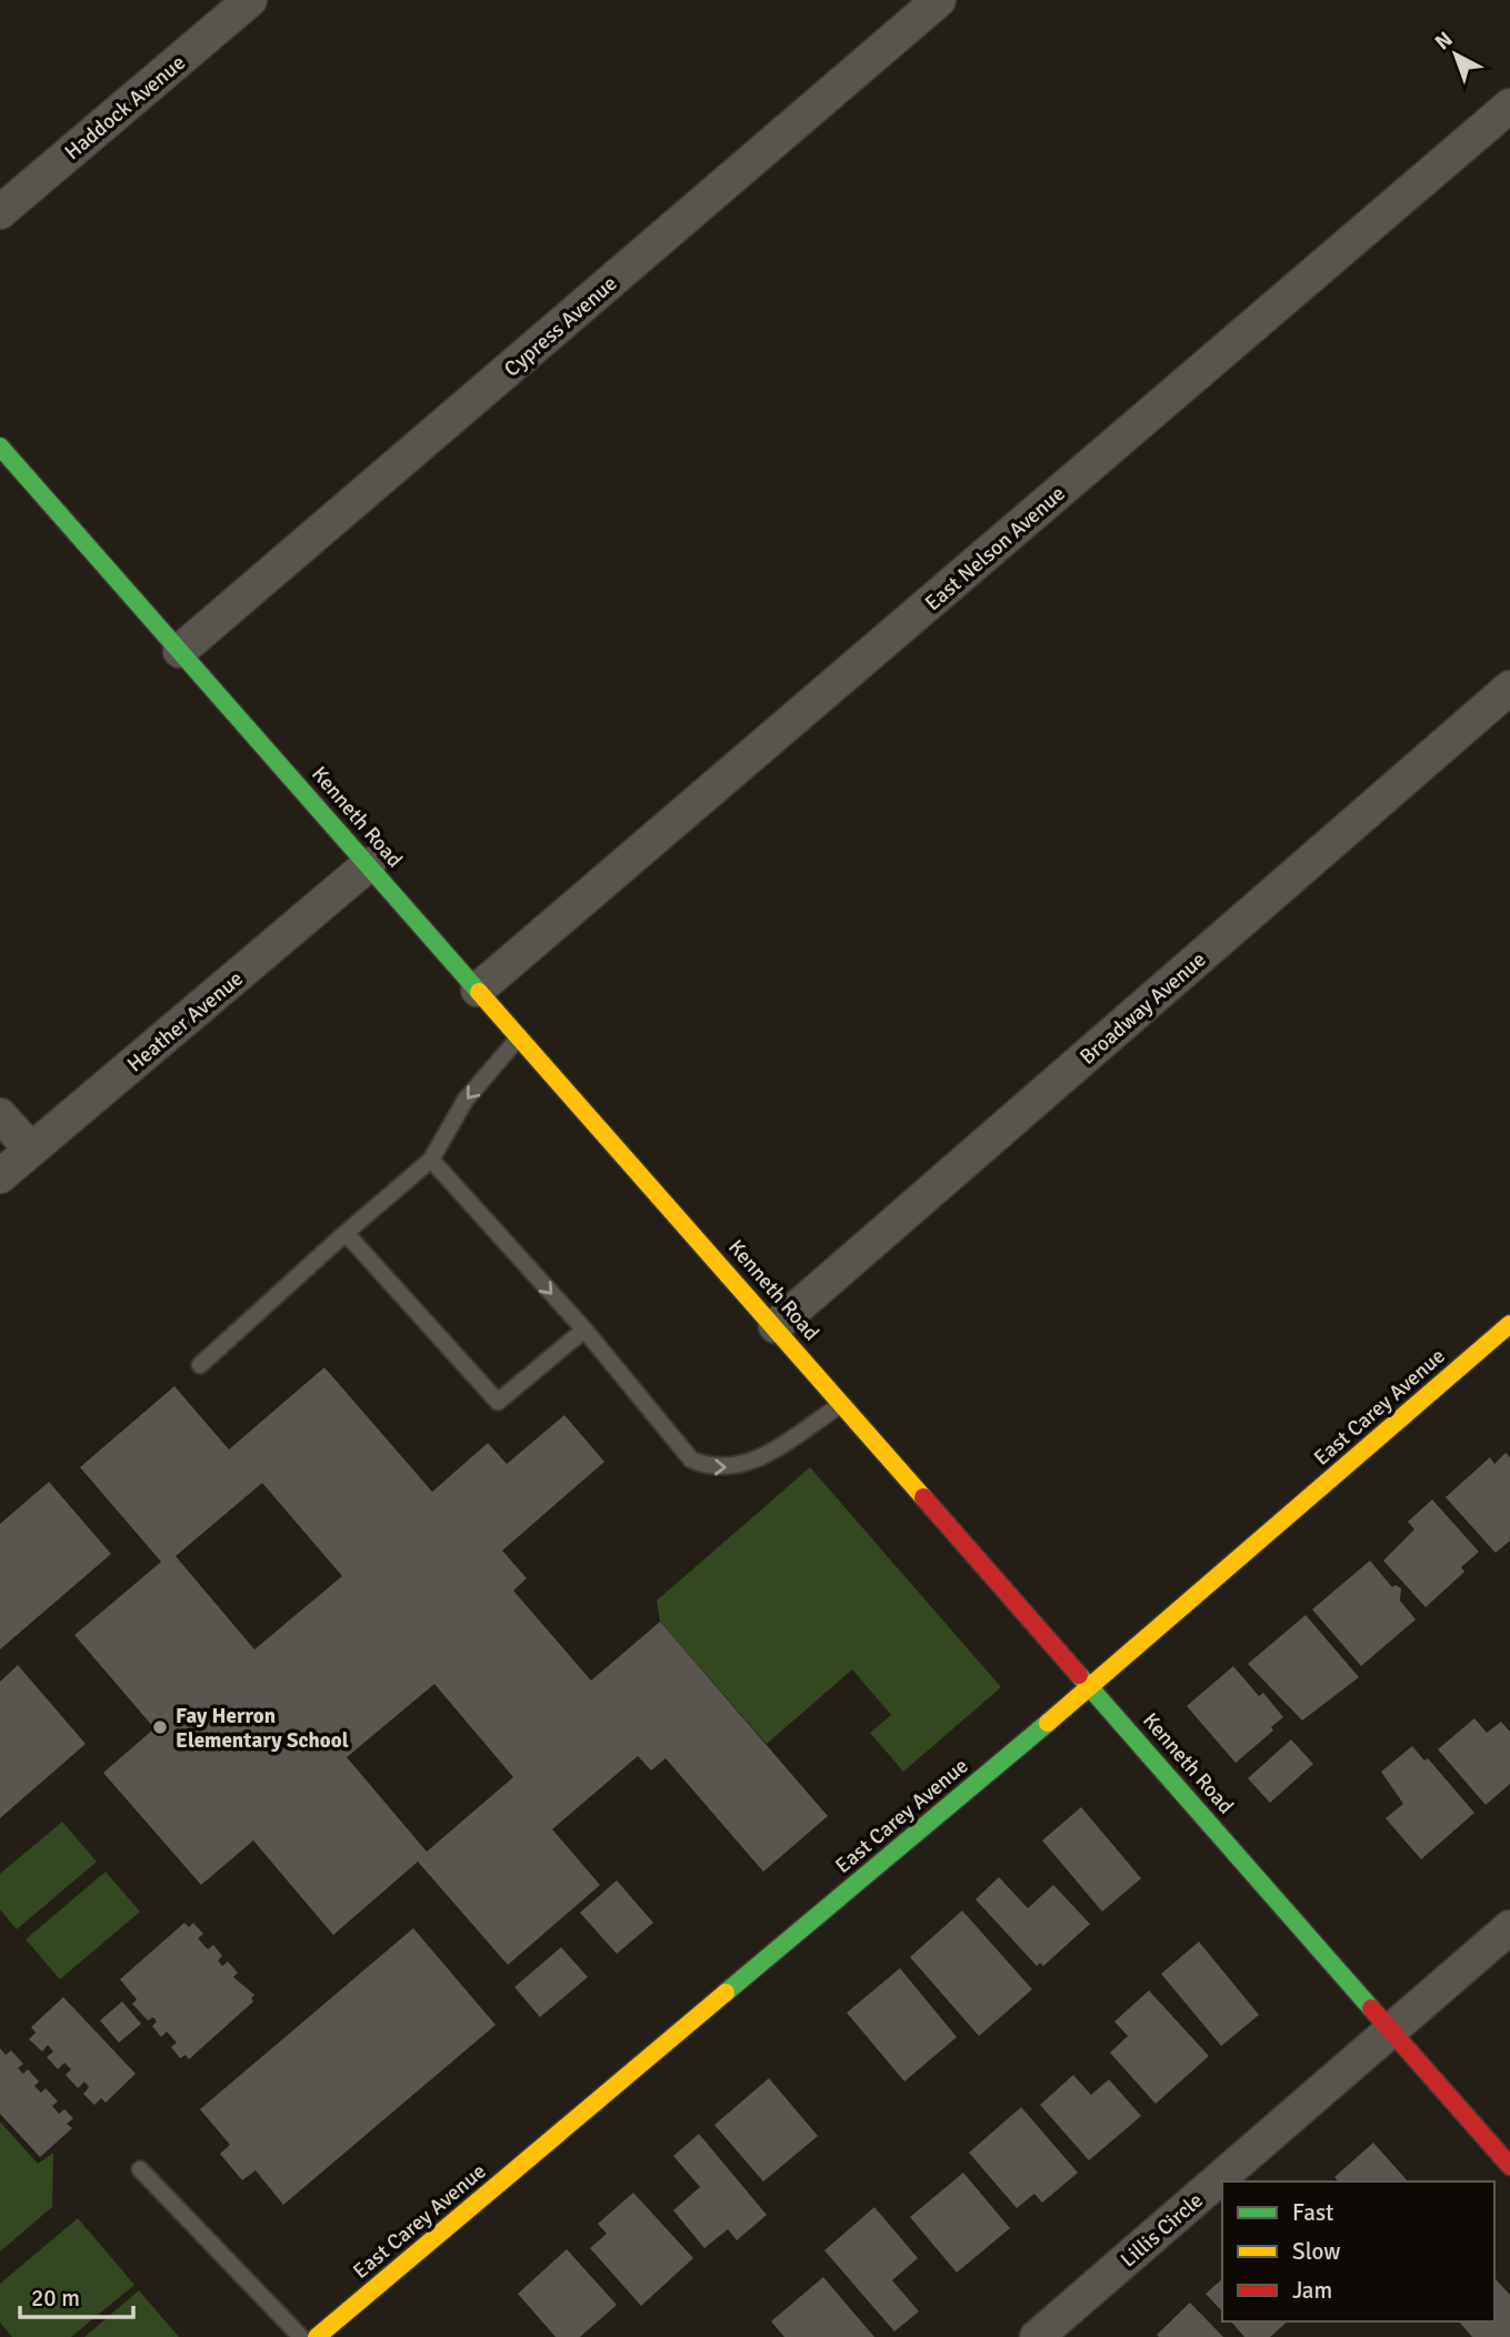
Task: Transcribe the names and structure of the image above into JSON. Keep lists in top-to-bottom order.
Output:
{
  "streets": {
    "street": [
      "Haddock Avenue",
      "Cypress Avenue",
      "East Nelson Avenue",
      "Kenneth Road",
      "Broadway Avenue",
      "Heather Avenue",
      "East Carey Avenue",
      "Lillis Circle"
    ]
  },
  "crossings": [
    ["Cypress Avenue", "Kenneth Road"],
    ["East Nelson Avenue", "Kenneth Road"],
    ["Kenneth Road", "Broadway Avenue"],
    ["Kenneth Road", "Heather Avenue"],
    ["Kenneth Road", "East Carey Avenue"],
    ["Kenneth Road", "Lillis Circle"]
  ],
  "places": ["Fay Herron Elementary School"],
  "legend": ["Fast", "Slow", "Jam"],
  "scale_bar": "20 m",
  "north": "top left"
}
